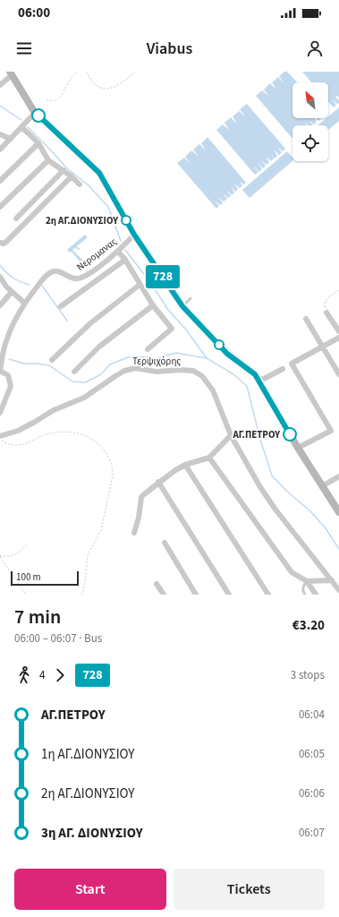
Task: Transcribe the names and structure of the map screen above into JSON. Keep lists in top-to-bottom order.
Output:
{
  "streets": {
    "street": ["Νερομανας", "Τερψιχόρης"]
  },
  "places": ["2η ΑΓ.ΔΙΟΝΥΣΙΟΥ", "ΑΓ.ΠΕΤΡΟΥ"],
  "lines": ["bus line 728"],
  "scale_bar": "100 m",
  "north": "top left",
  "page": {
    "status": "06:00",
    "header": "Viabus",
    "on_map": "728",
    "scale": "100 m",
    "heading": ["7 min", "06:00 – 06:07 · Bus", "€3.20"],
    "legs": ["4", "728", "3 stops"],
    "list": [
      {
        "name": "ΑΓ.ΠΕΤΡΟΥ",
        "value": "06:04"
      },
      {
        "name": "1η ΑΓ.ΔΙΟΝΥΣΙΟΥ",
        "value": "06:05"
      },
      {
        "name": "2η ΑΓ.ΔΙΟΝΥΣΙΟΥ",
        "value": "06:06"
      },
      {
        "name": "3η ΑΓ. ΔΙΟΝΥΣΙΟΥ",
        "value": "06:07"
      }
    ],
    "buttons": ["Start", "Tickets"]
  }
}
